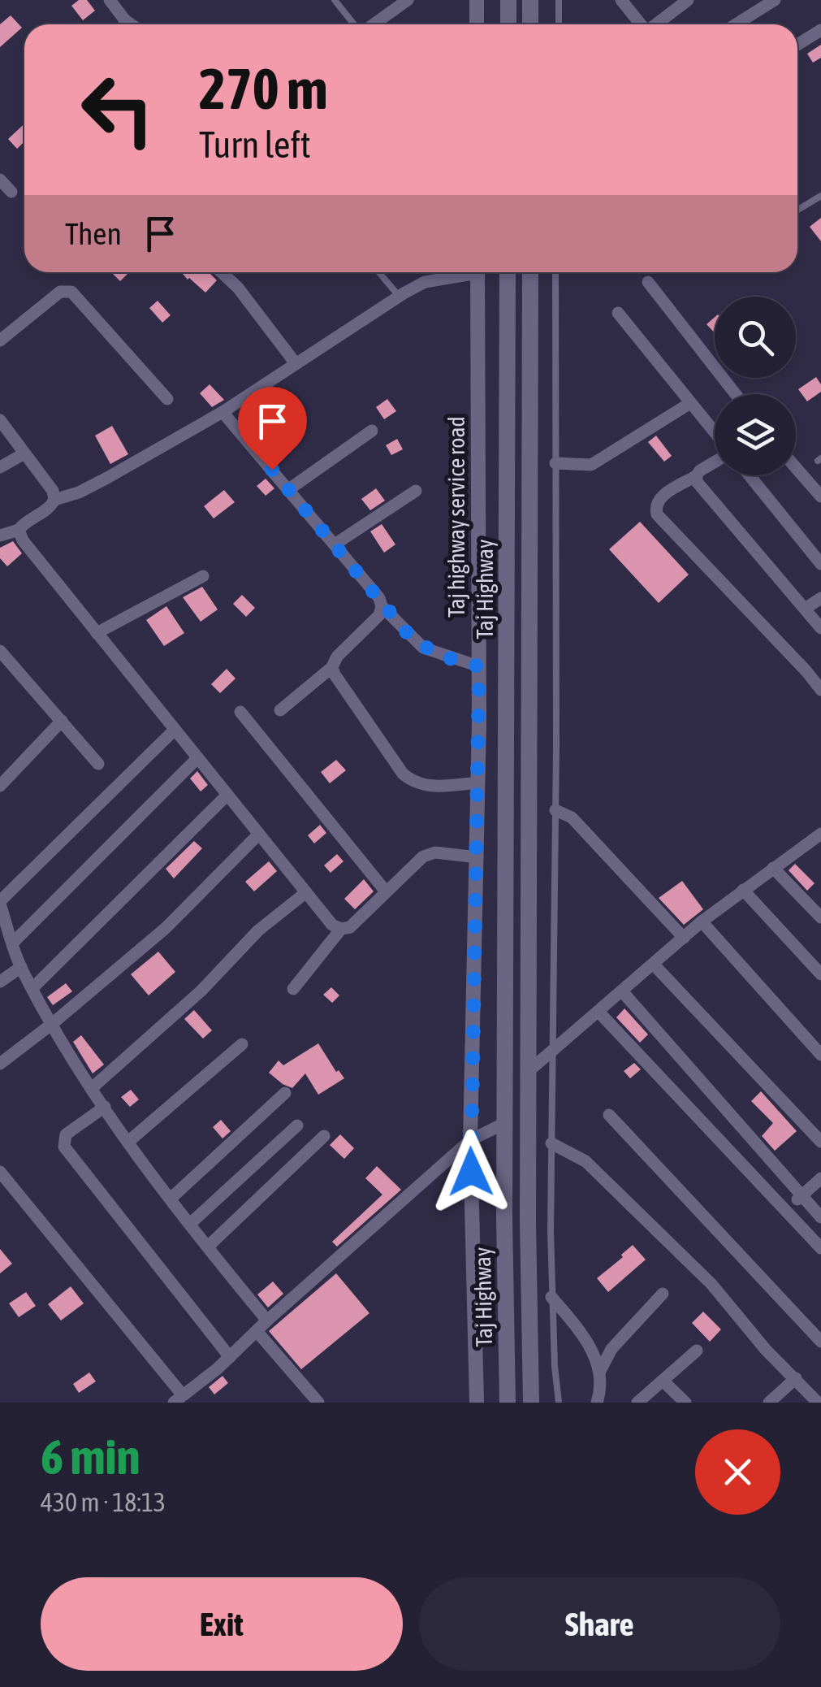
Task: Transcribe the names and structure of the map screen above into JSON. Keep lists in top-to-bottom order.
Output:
{
  "streets": {
    "main road": ["Taj Highway"],
    "street": ["Taj highway service road"]
  },
  "page": {
    "turn": ["270 m", "Turn left"],
    "then": "Then",
    "heading": ["6 min", "430 m · 18:13"],
    "buttons": ["Exit", "Share"]
  }
}
